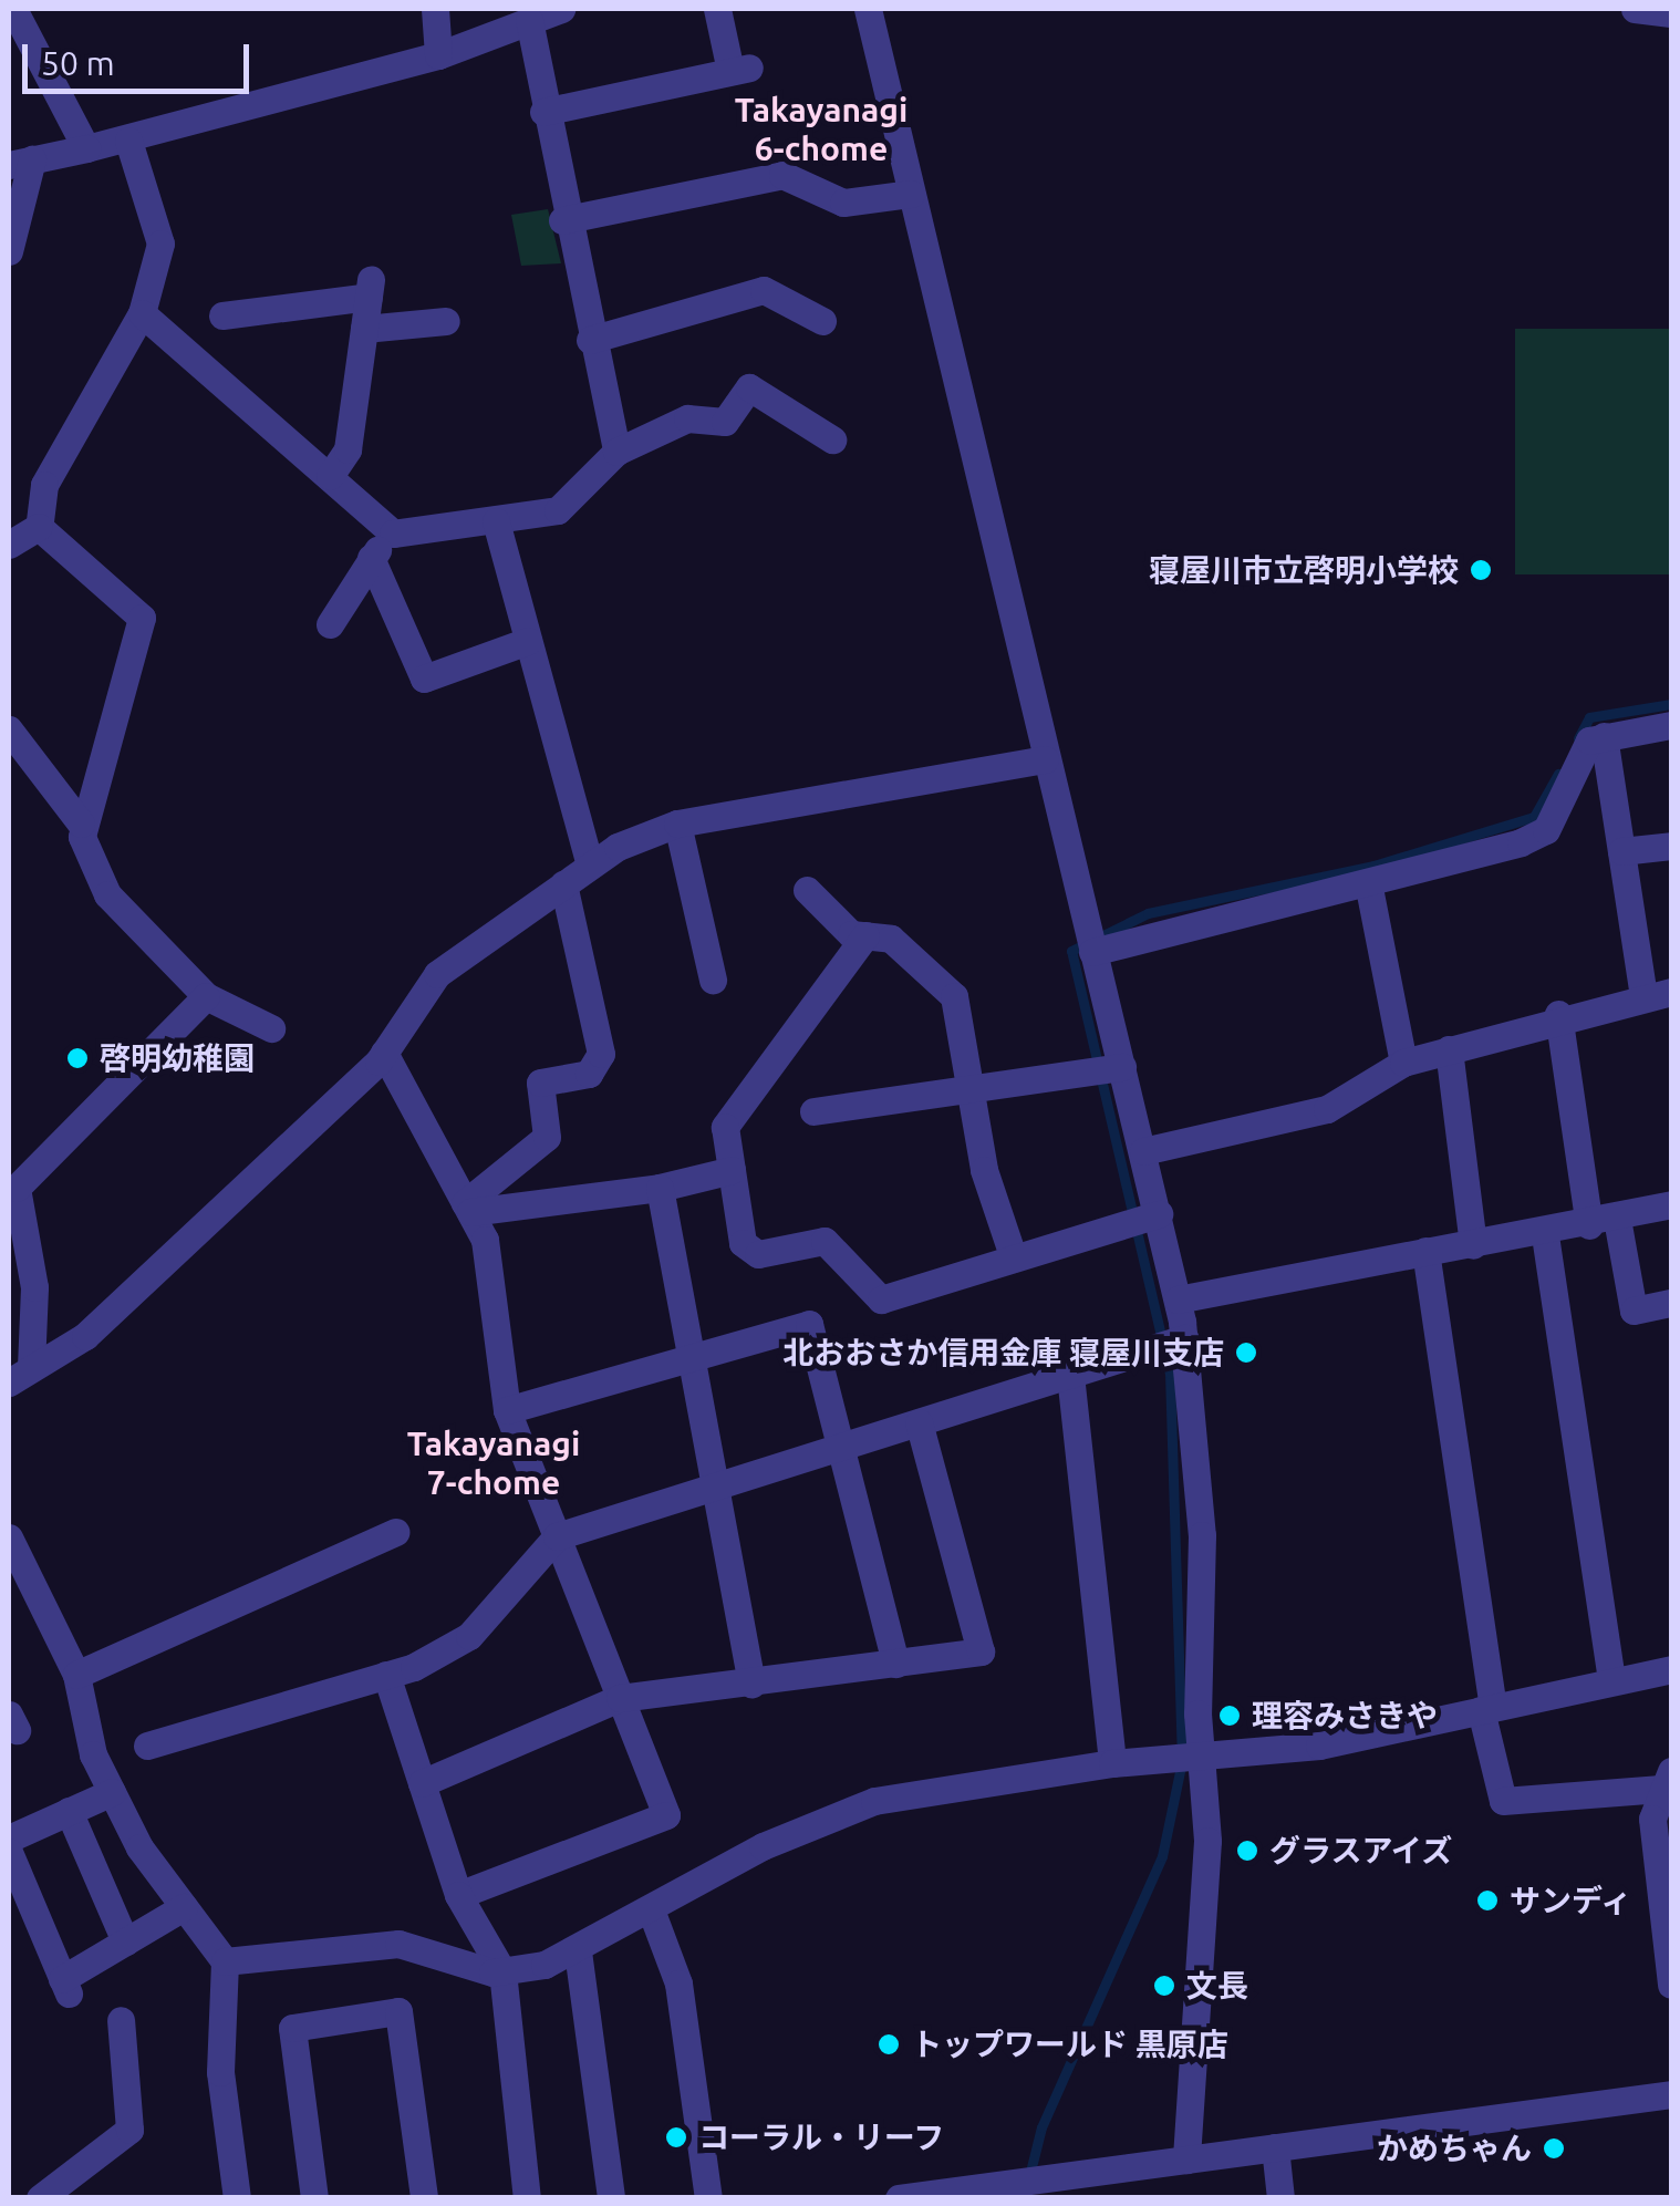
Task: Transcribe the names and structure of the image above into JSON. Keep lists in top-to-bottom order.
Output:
{
  "districts": ["Takayanagi 6-chome", "Takayanagi 7-chome"],
  "places": [
    "寝屋川市立啓明小学校",
    "啓明幼稚園",
    "北おおさか信用金庫 寝屋川支店",
    "理容みさきや",
    "グラスアイズ",
    "サンディ",
    "文長",
    "トップワールド 黒原店",
    "コーラル・リーフ",
    "かめちゃん"
  ],
  "scale_bar": "50 m"
}
